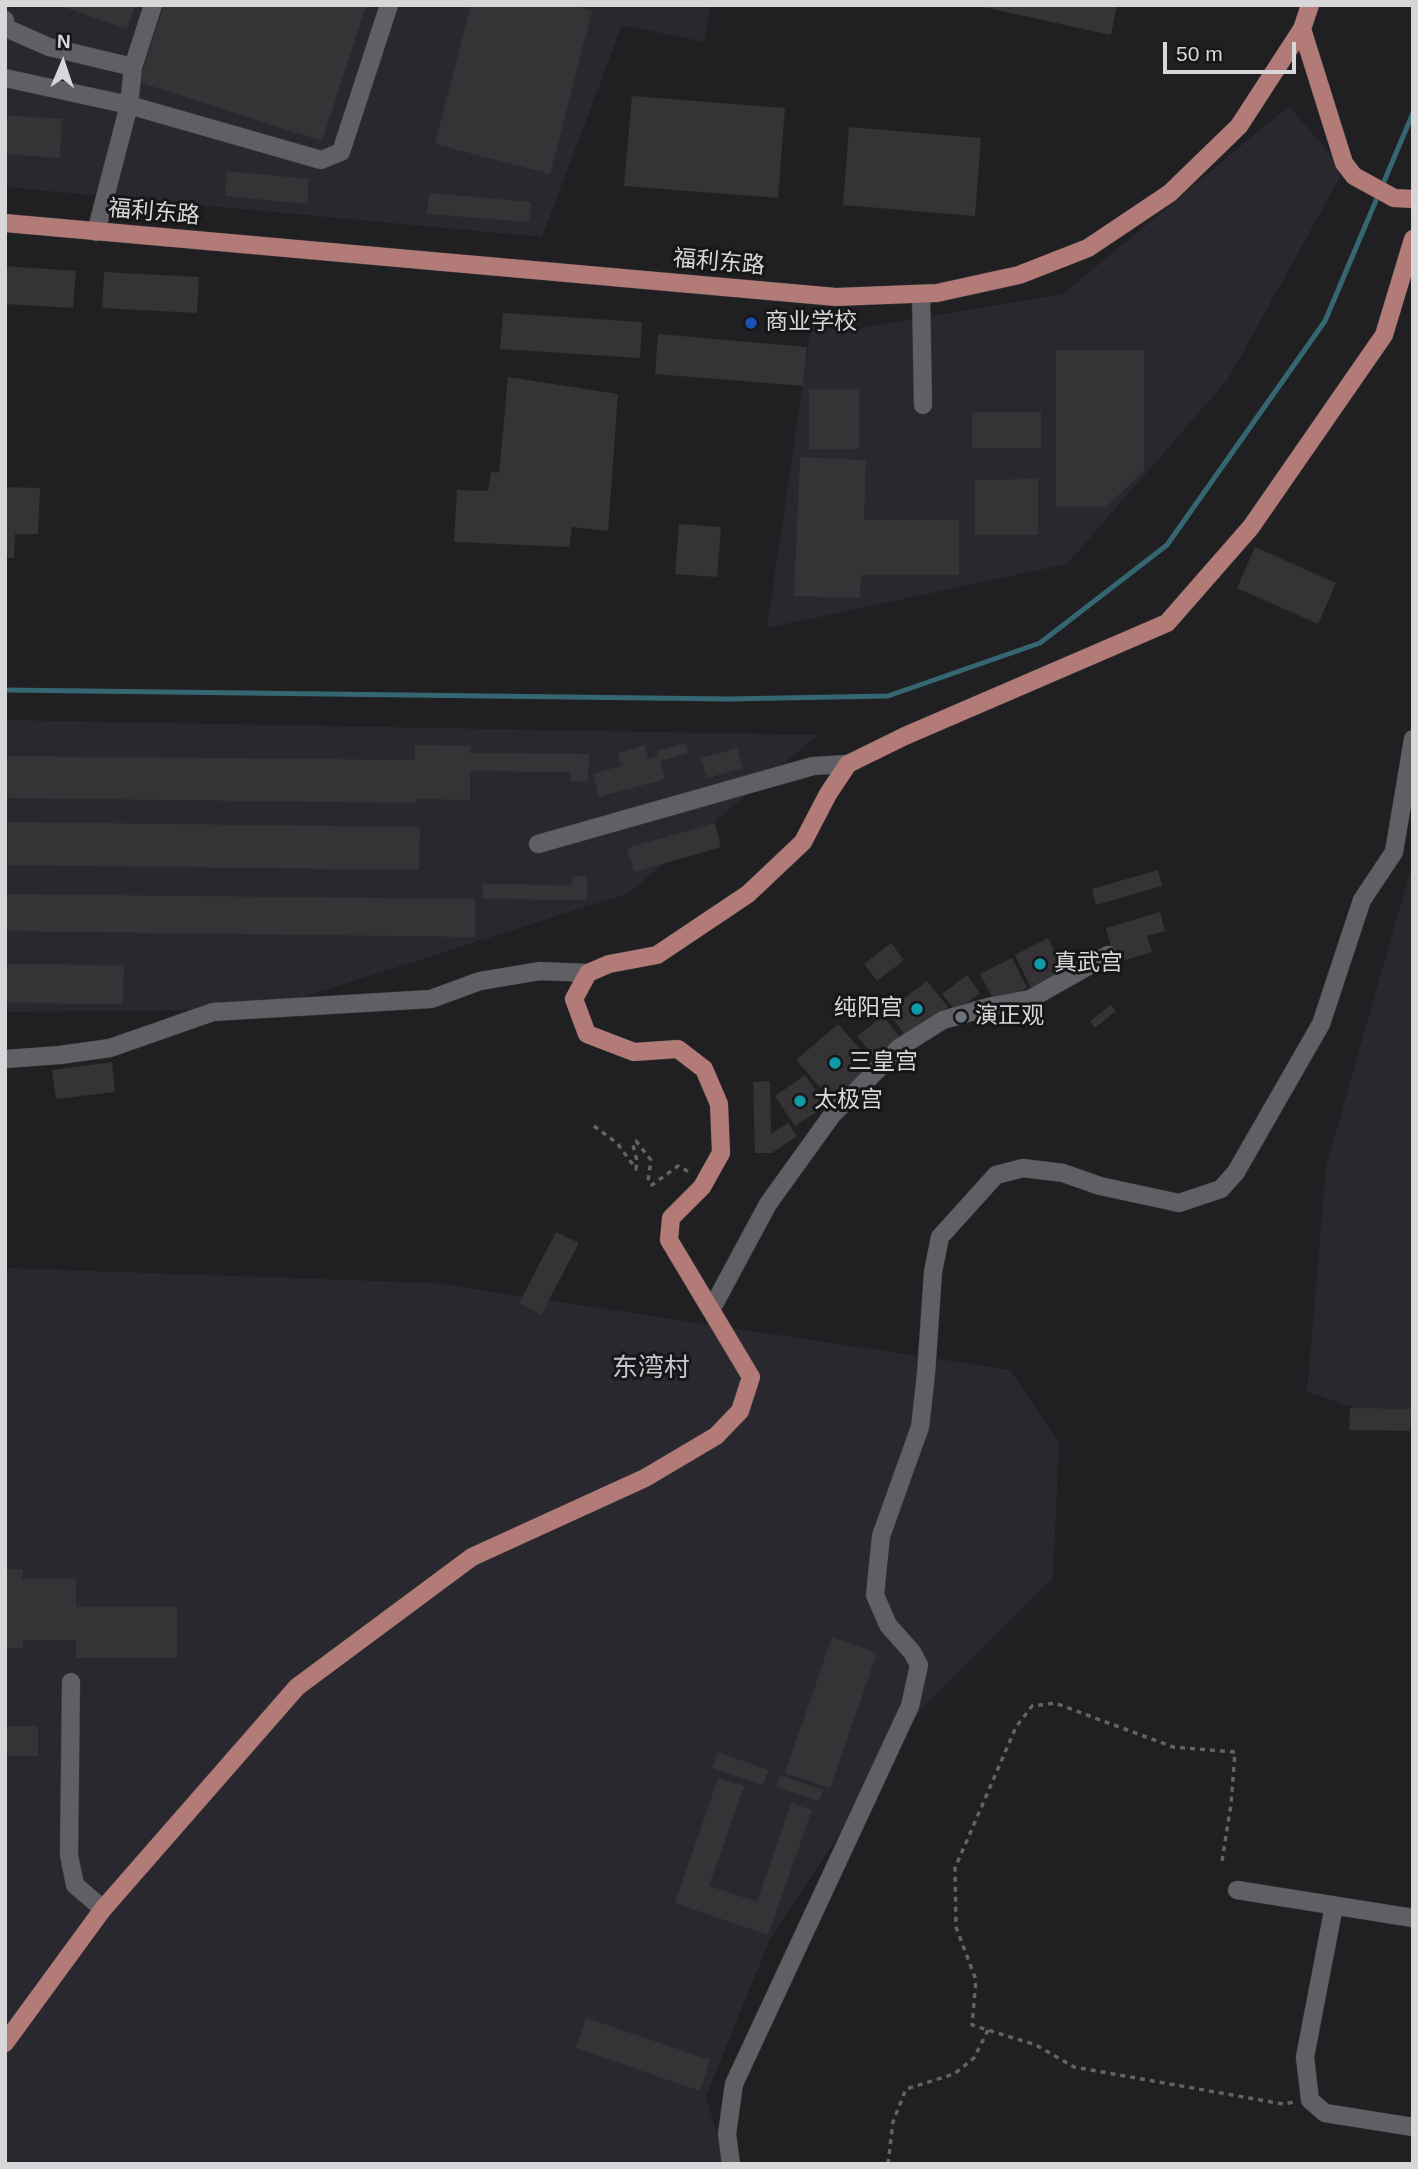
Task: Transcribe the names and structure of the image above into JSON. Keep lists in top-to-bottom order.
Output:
{
  "streets": {
    "main road": ["福利东路"]
  },
  "districts": ["东湾村"],
  "places": [
    "商业学校",
    "真武宫",
    "纯阳宫",
    "演正观",
    "三皇宫",
    "太极宫"
  ],
  "scale_bar": "50 m",
  "north": "top"
}
